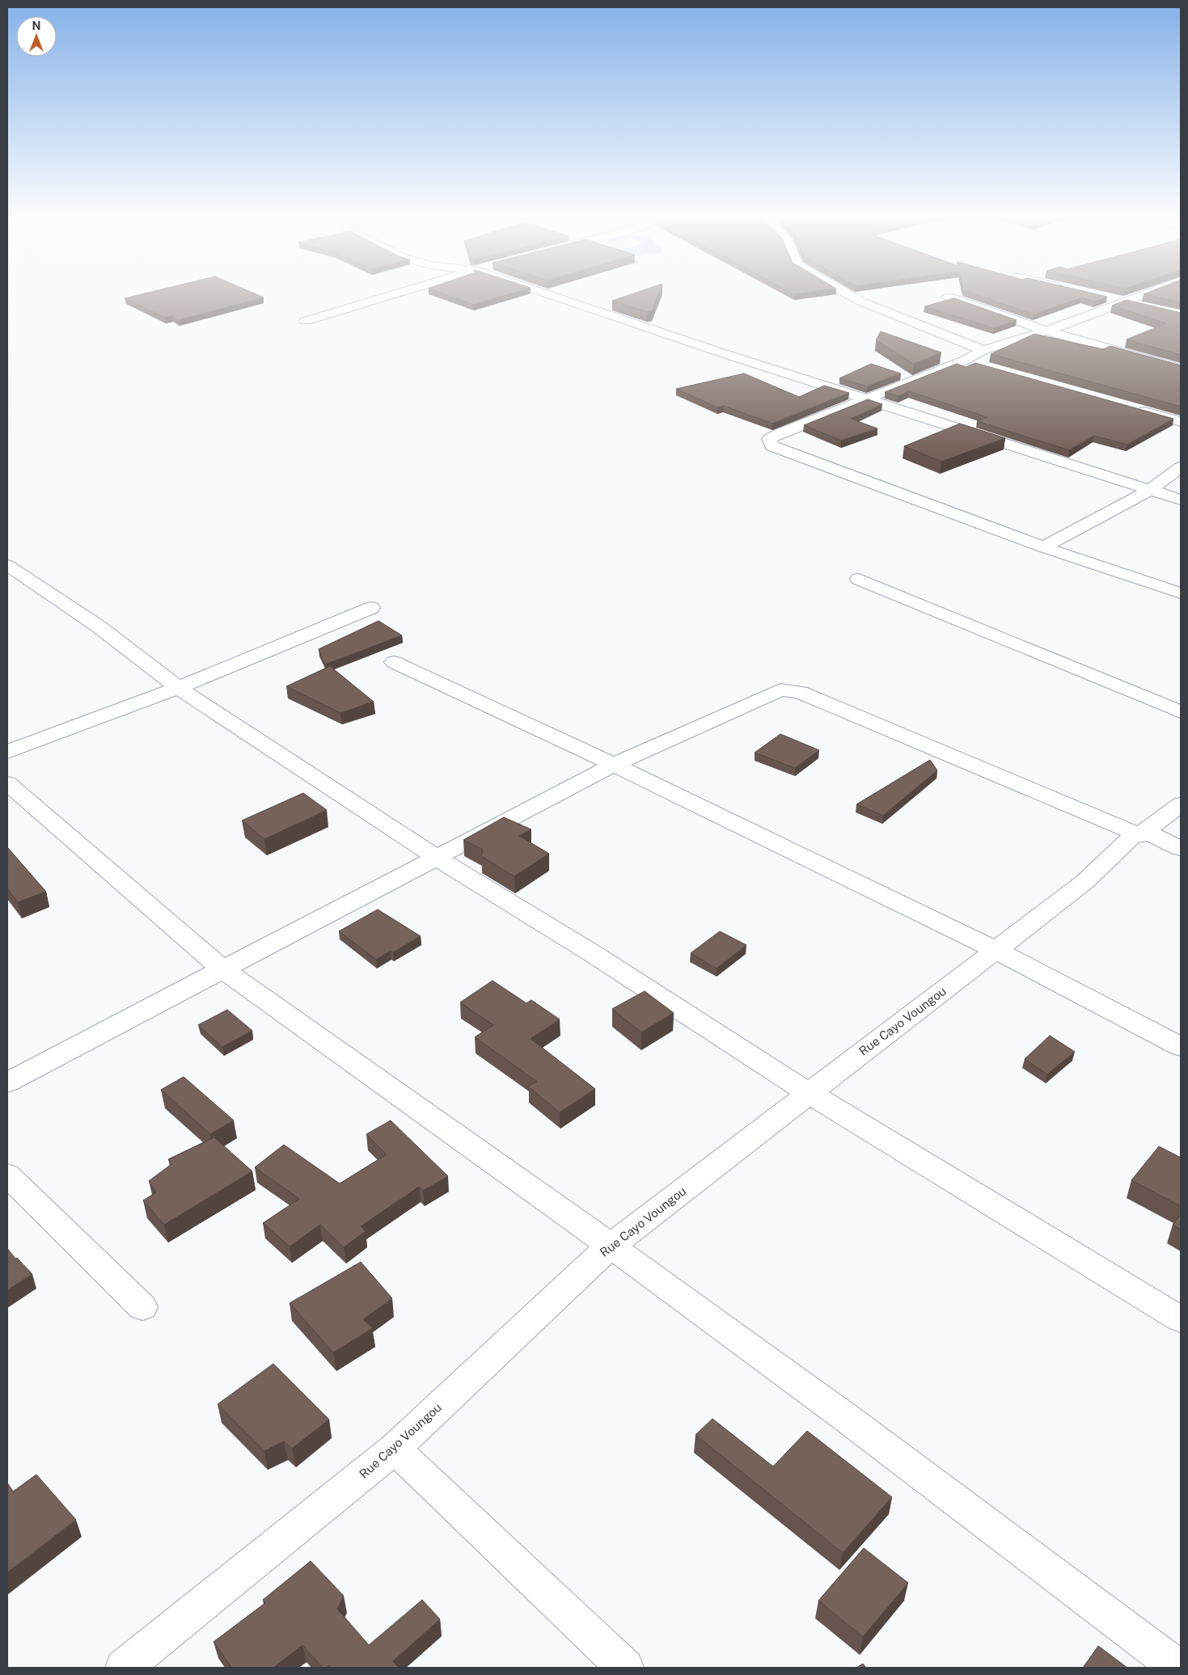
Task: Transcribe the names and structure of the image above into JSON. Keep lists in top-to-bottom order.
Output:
{
  "streets": {
    "street": ["Rue Cayo Voungou"]
  },
  "north": "top"
}
